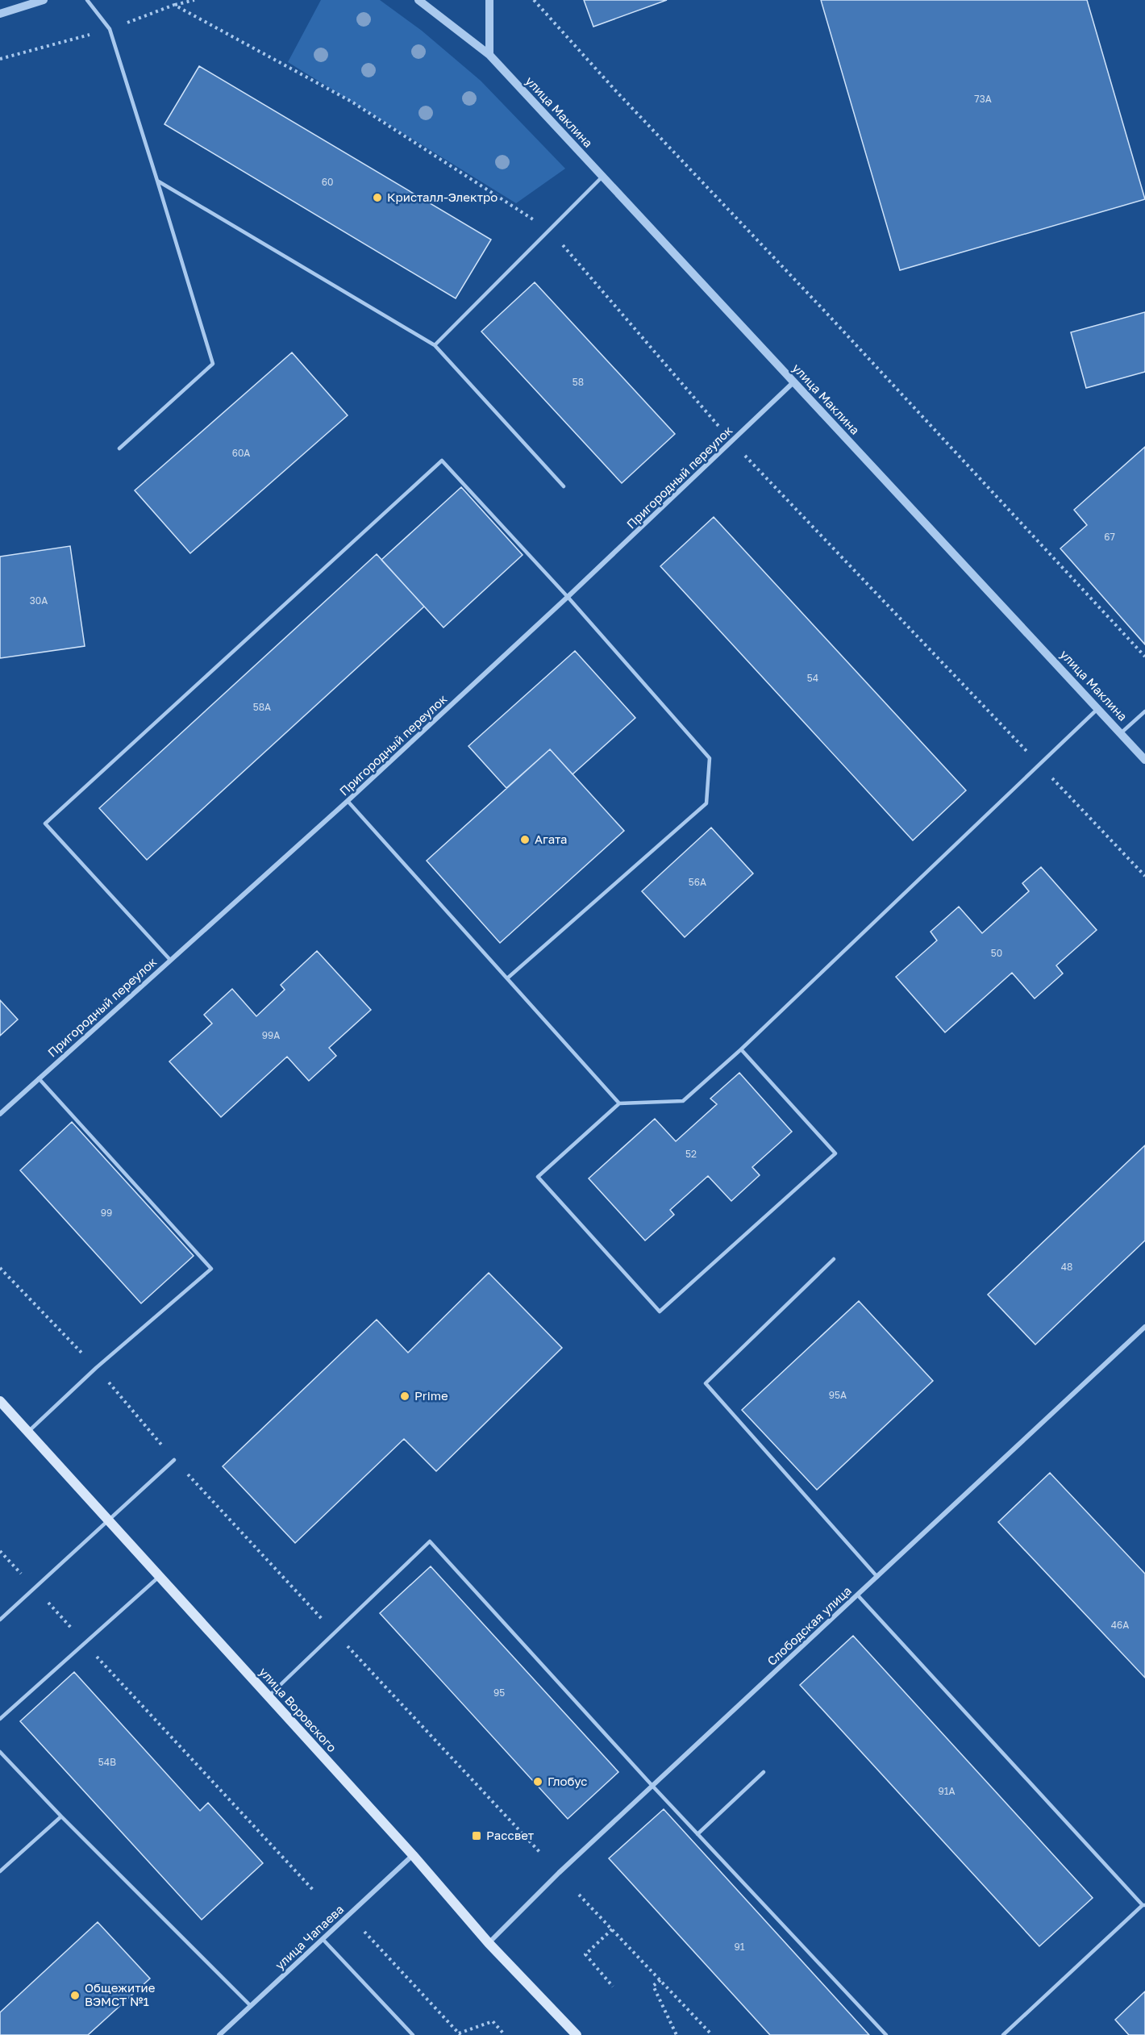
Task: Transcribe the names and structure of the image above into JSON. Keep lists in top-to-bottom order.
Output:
{
  "streets": {
    "main road": ["улица Воровского"],
    "street": [
      "улица Маклина",
      "Пригородный переулок",
      "Слободская улица",
      "улица Чапаева"
    ]
  },
  "crossings": [
    ["улица Маклина", "Пригородный переулок"],
    ["Слободская улица", "улица Воровского"],
    ["улица Воровского", "улица Чапаева"]
  ],
  "places": {
    "other": [
      "Кристалл-Электро",
      "Агата",
      "Prime",
      "Глобус",
      "Общежитие ВЭМСТ №1"
    ],
    "transit": ["Рассвет"]
  },
  "house_numbers": [
    "73А",
    "60",
    "58",
    "60А",
    "67",
    "30А",
    "54",
    "58А",
    "56А",
    "50",
    "99А",
    "52",
    "99",
    "48",
    "95А",
    "46А",
    "95",
    "54В",
    "91А",
    "91"
  ]
}
